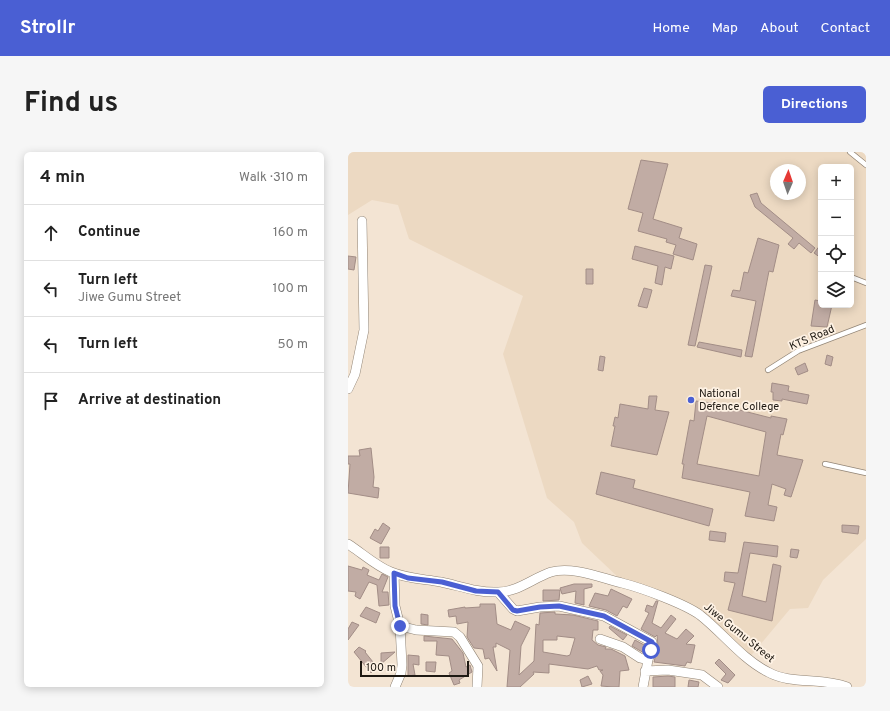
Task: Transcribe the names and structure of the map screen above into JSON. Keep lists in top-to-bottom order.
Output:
{
  "streets": {
    "street": ["Jiwe Gumu Street"],
    "lane": ["KTS Road"]
  },
  "places": ["National Defence College"],
  "scale_bar": "100 m",
  "north": "top",
  "page": {
    "header": "Strollr",
    "nav": [
      "Home",
      "Map",
      "About",
      "Contact"
    ],
    "title": "Find us",
    "buttons": "Directions",
    "heading": ["4 min", "Walk · 310 m"],
    "map_buttons": ["+", "−"],
    "list": [
      ["Continue", "160 m"],
      ["Turn left", "Jiwe Gumu Street", "100 m"],
      ["Turn left", "50 m"],
      "Arrive at destination"
    ],
    "scale": "100 m"
  }
}
